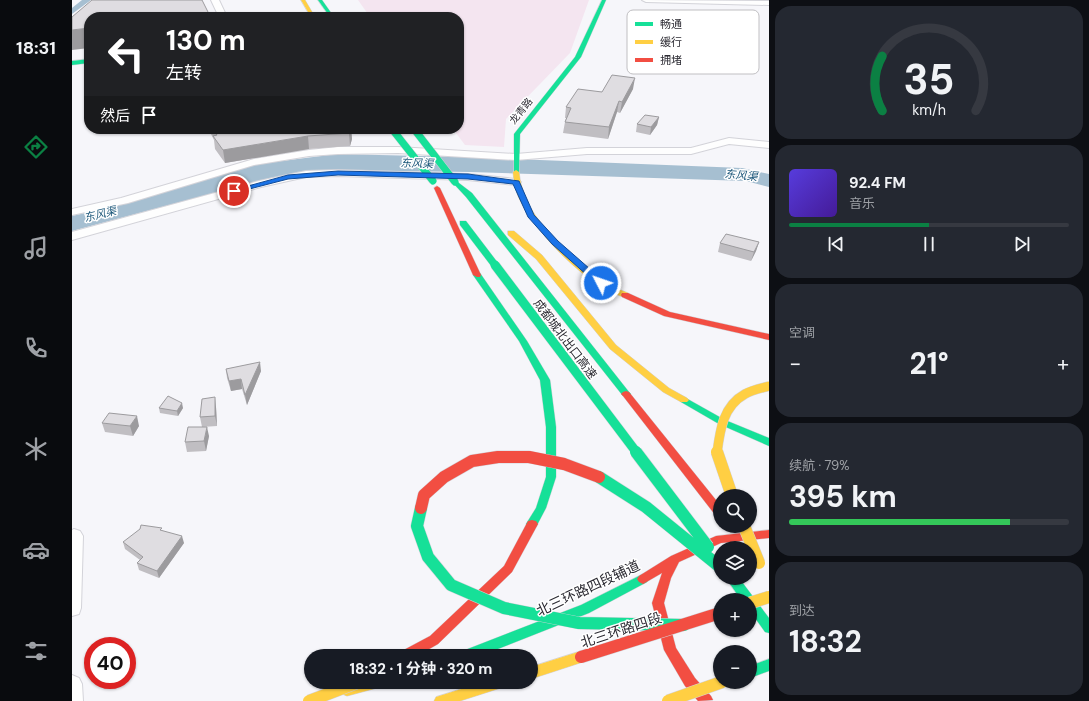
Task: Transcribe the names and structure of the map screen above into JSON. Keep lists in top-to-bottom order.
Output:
{
  "streets": {
    "main road": [
      "龙青路",
      "成都城北出口高速",
      "北三环路四段辅道",
      "北三环路四段"
    ]
  },
  "water": ["东风渠"],
  "legend": ["畅通", "缓行", "拥堵"],
  "page": {
    "tabs": "18:31",
    "turn": ["130 m", "左转"],
    "then": "然后",
    "song": ["92.4 FM", "音乐"],
    "tile": [
      "空调",
      ["续航 · 79%", "395 km"],
      ["到达", "18:32"]
    ],
    "heat": ["−", "21°", "+"],
    "map_buttons": ["+", "−"],
    "limit": "40",
    "trip": "18:32 · 1 分钟 · 320 m",
    "gauge": ["35", "km/h"]
  }
}
